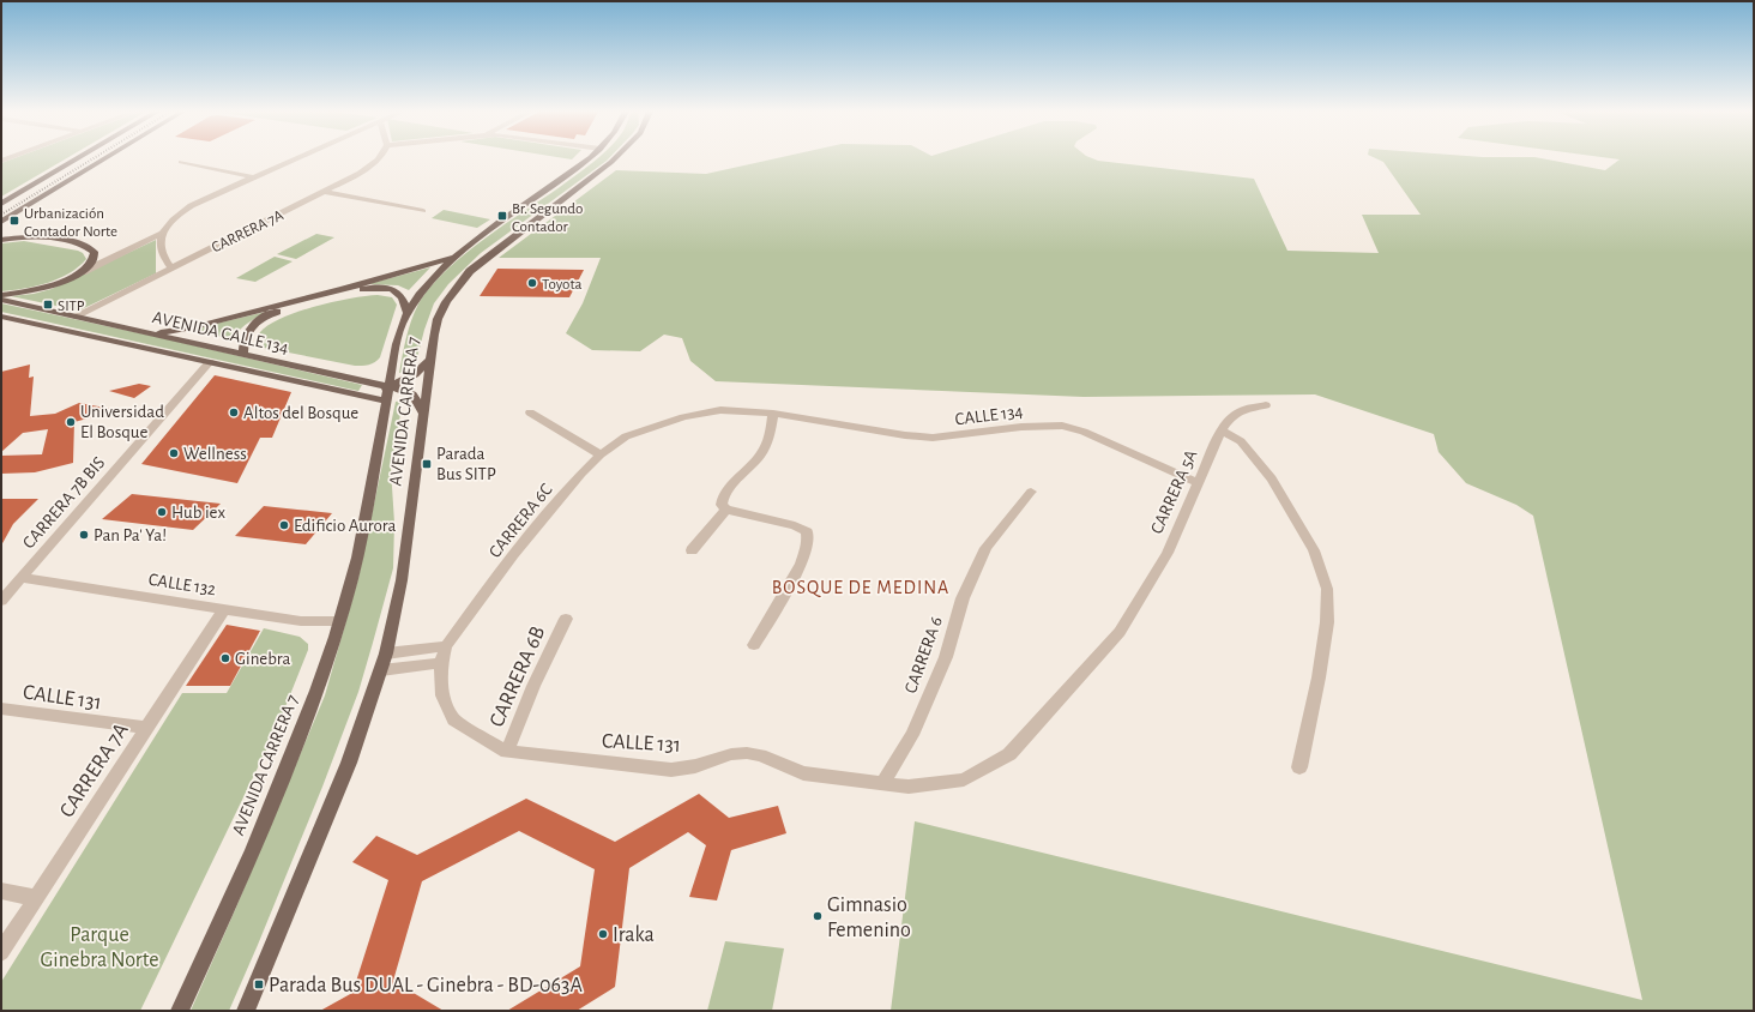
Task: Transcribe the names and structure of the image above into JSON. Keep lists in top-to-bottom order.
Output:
{
  "streets": {
    "main road": ["AVENIDA CALLE 134", "AVENIDA CARRERA 7"],
    "street": [
      "CARRERA 7A",
      "CALLE 134",
      "CARRERA 5A",
      "CARRERA 7B BIS",
      "CARRERA 6C",
      "CALLE 132",
      "CARRERA 6",
      "CARRERA 6B",
      "CALLE 131"
    ]
  },
  "crossings": [
    ["CARRERA 7A", "AVENIDA CALLE 134"],
    ["CARRERA 7A", "CALLE 132"],
    ["CARRERA 7A", "CALLE 131"],
    ["AVENIDA CALLE 134", "AVENIDA CARRERA 7"],
    ["AVENIDA CALLE 134", "CARRERA 7B BIS"],
    ["AVENIDA CARRERA 7", "CALLE 132"],
    ["CALLE 134", "CARRERA 5A"],
    ["CALLE 134", "CARRERA 6C"],
    ["CARRERA 5A", "CARRERA 6"],
    ["CARRERA 5A", "CALLE 131"],
    ["CARRERA 7B BIS", "CALLE 132"],
    ["CARRERA 6C", "CARRERA 6B"],
    ["CARRERA 6C", "CALLE 131"],
    ["CARRERA 6", "CALLE 131"],
    ["CARRERA 6B", "CALLE 131"]
  ],
  "districts": ["BOSQUE DE MEDINA"],
  "parks": ["Parque Ginebra Norte"],
  "places": {
    "transit": [
      "Br. Segundo Contador",
      "Urbanización Contador Norte",
      "SITP",
      "Parada Bus SITP",
      "Parada Bus DUAL - Ginebra - BD-063A"
    ],
    "other": [
      "Toyota",
      "Altos del Bosque",
      "Universidad El Bosque",
      "Wellness",
      "Hub iex",
      "Edificio Aurora",
      "Pan Pa' Ya!",
      "Ginebra",
      "Gimnasio Femenino",
      "Iraka"
    ]
  }
}
